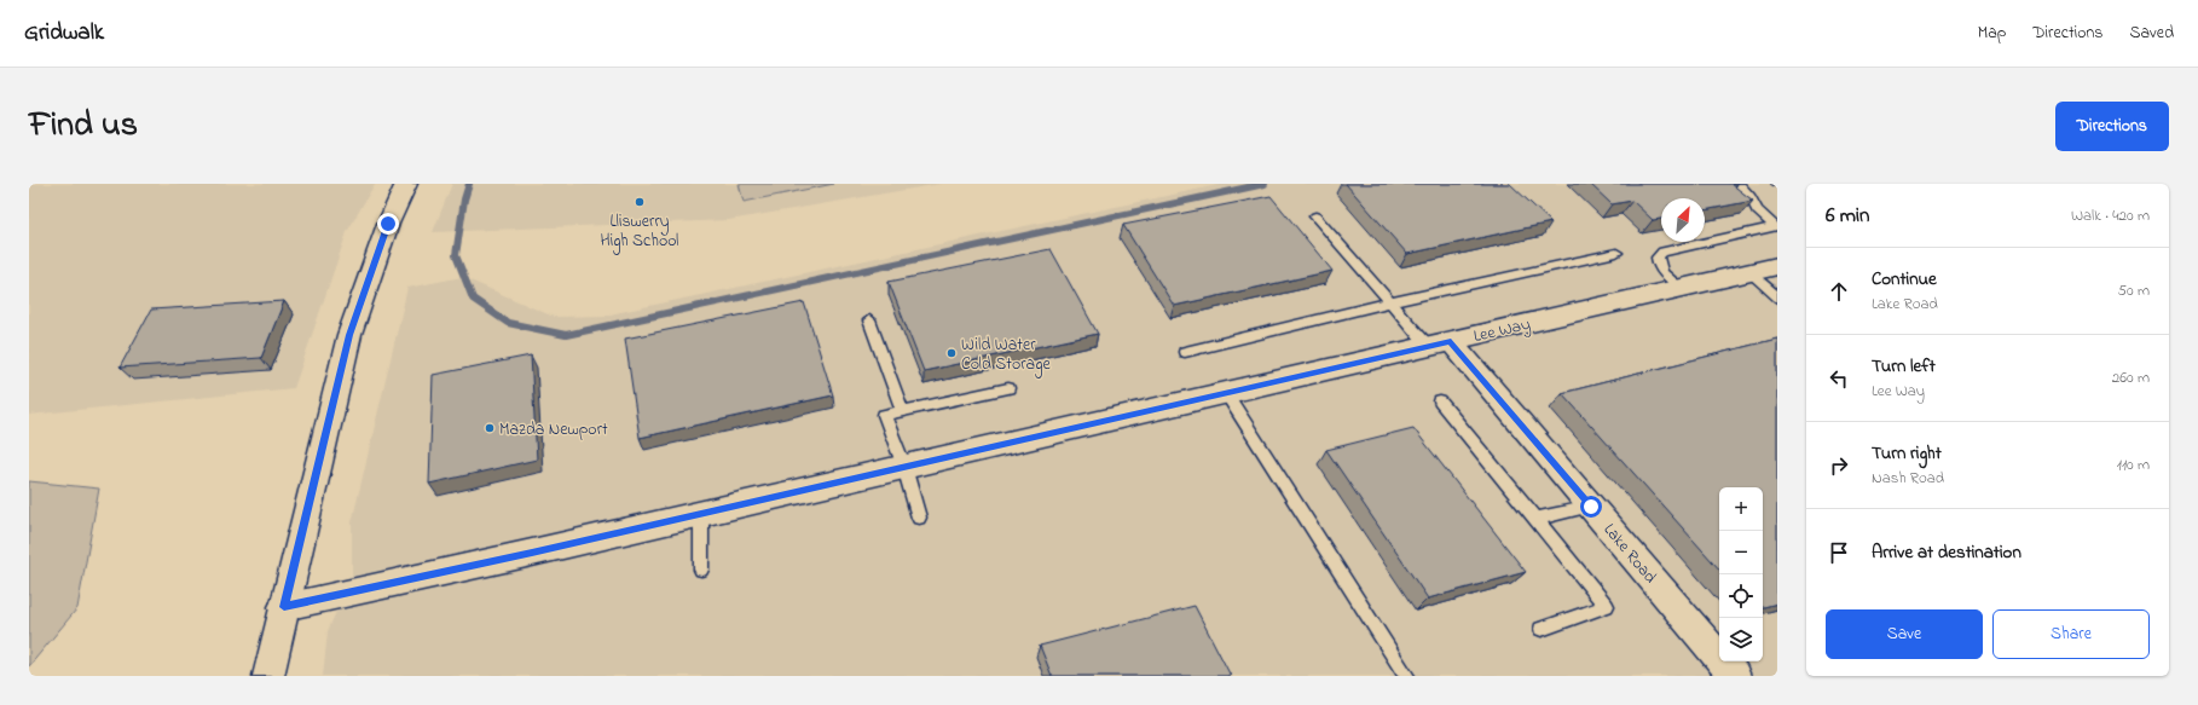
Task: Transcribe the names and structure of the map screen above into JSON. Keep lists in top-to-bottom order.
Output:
{
  "streets": {
    "street": ["Lee Way", "Lake Road"]
  },
  "crossings": [
    ["Lee Way", "Lake Road"]
  ],
  "places": ["Lliswerry High School", "Wild Water Cold Storage", "Mazda Newport"],
  "north": "top right",
  "page": {
    "header": "Gridwalk",
    "nav": ["Map", "Directions", "Saved"],
    "title": "Find us",
    "buttons": [
      "Directions",
      ["Save", "Share"]
    ],
    "heading": ["6 min", "Walk · 420 m"],
    "list": [
      ["Continue", "Lake Road", "50 m"],
      ["Turn left", "Lee Way", "260 m"],
      ["Turn right", "Nash Road", "110 m"],
      "Arrive at destination"
    ],
    "map_buttons": ["+", "−"]
  }
}
